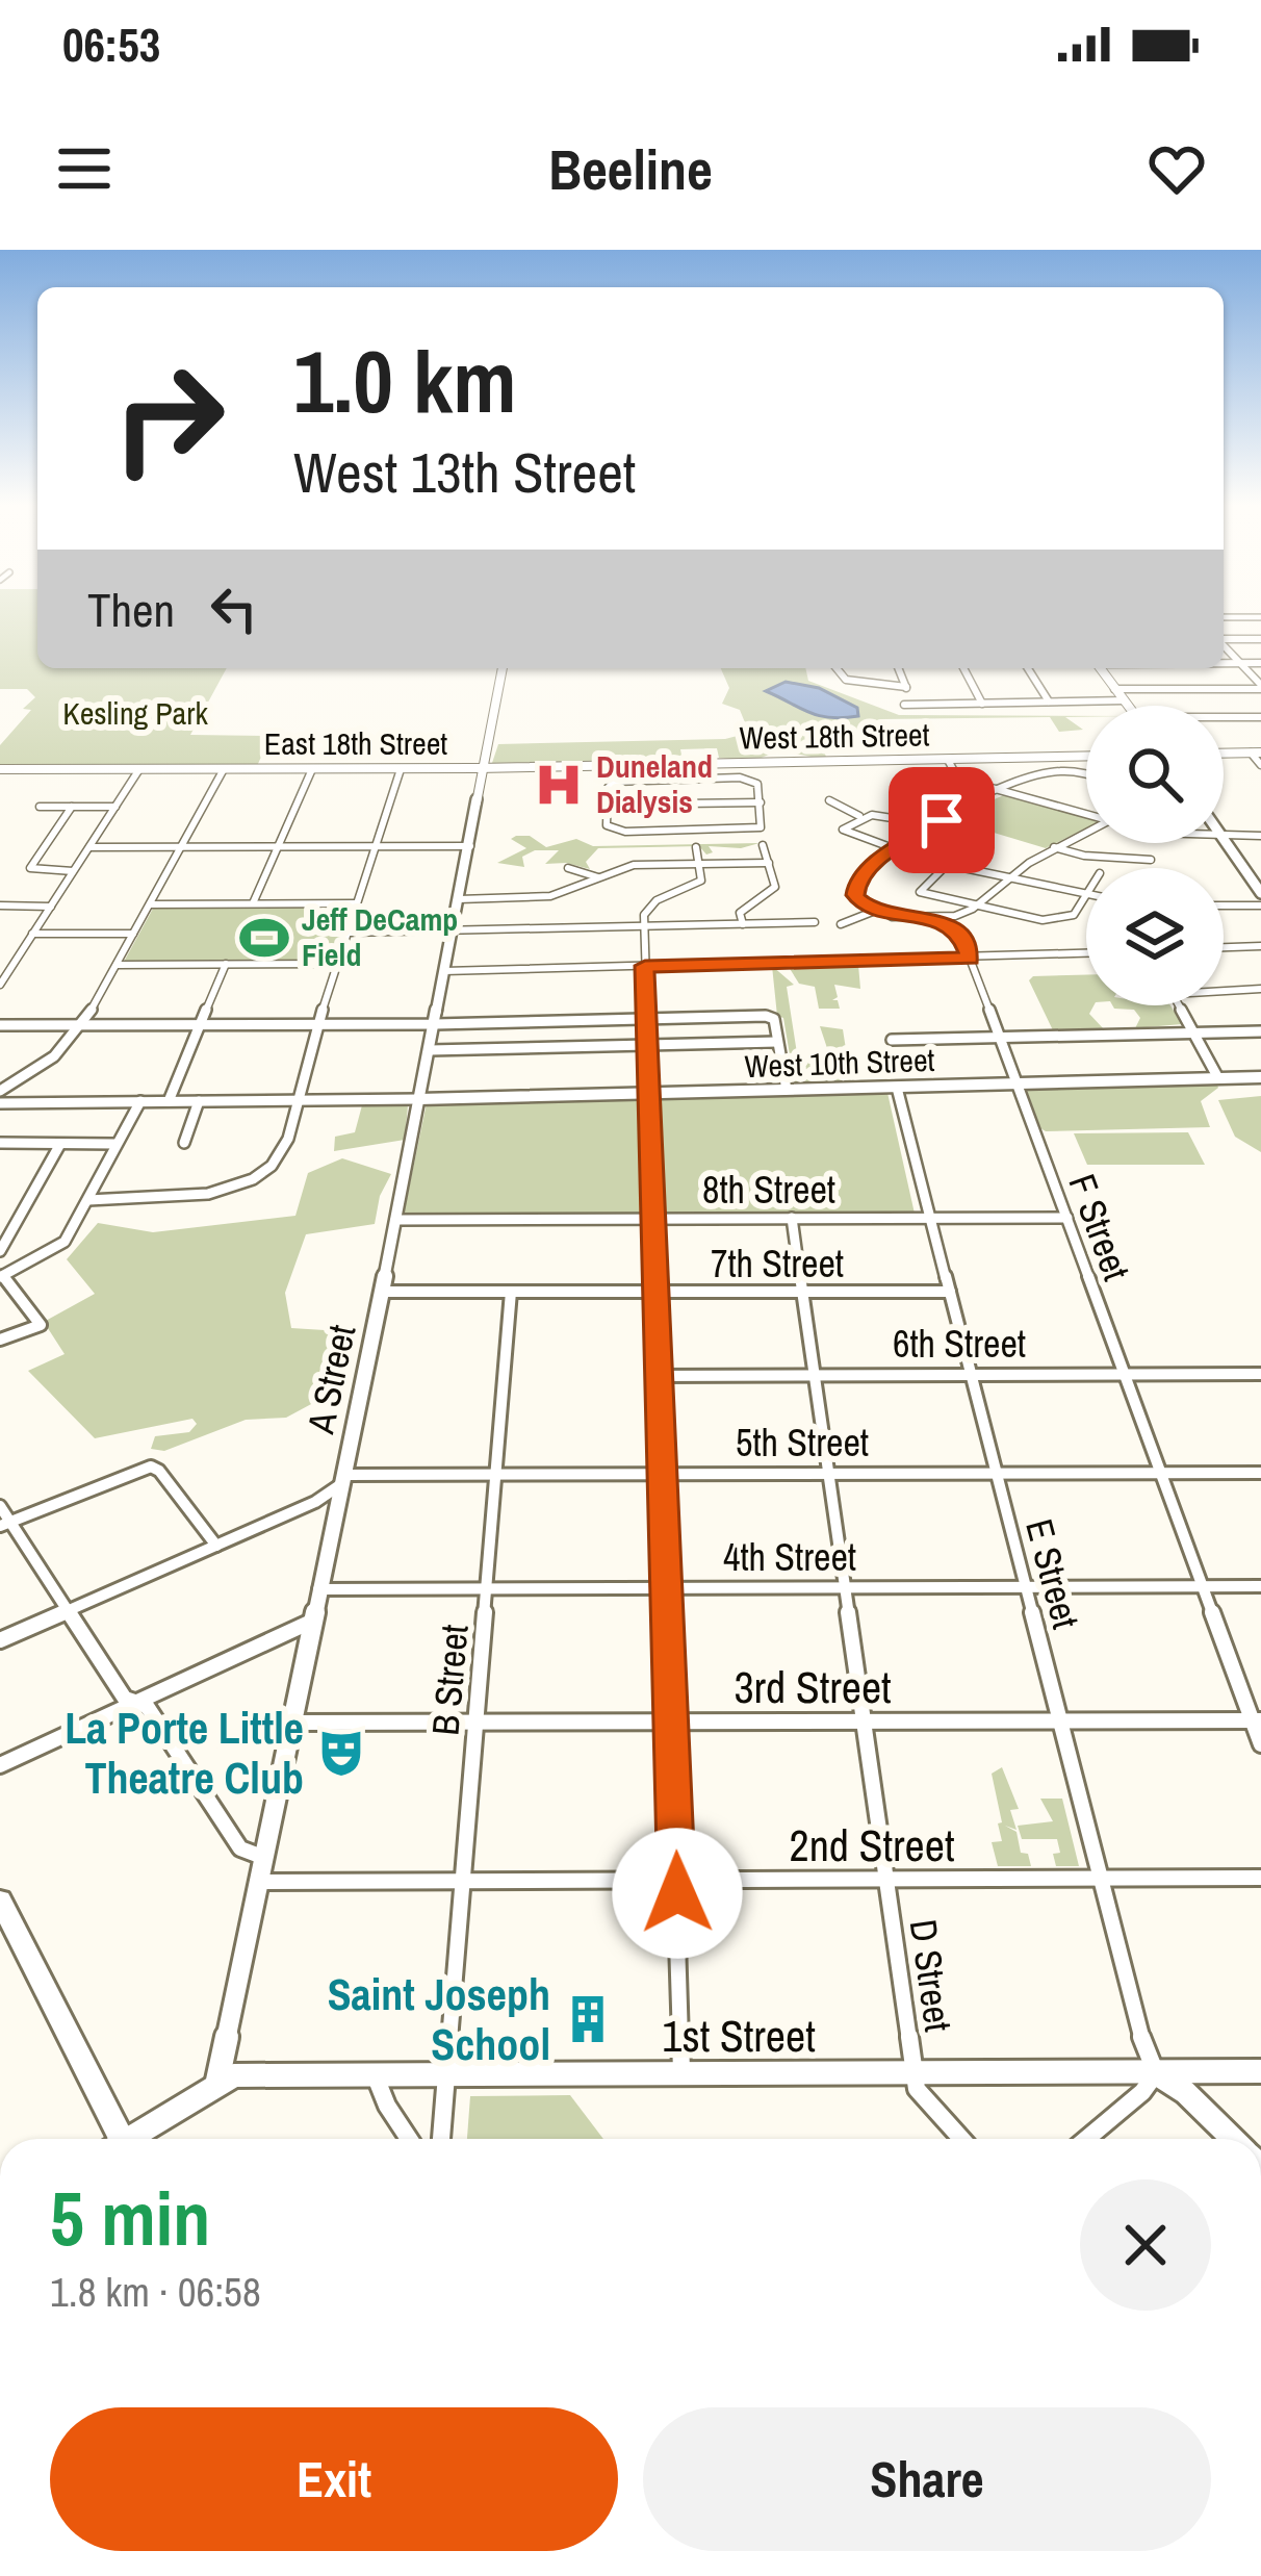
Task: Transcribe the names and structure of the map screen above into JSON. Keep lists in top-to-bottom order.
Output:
{
  "streets": {
    "street": [
      "West 18th Street",
      "East 18th Street",
      "West 10th Street",
      "8th Street",
      "F Street",
      "7th Street",
      "6th Street",
      "A Street",
      "5th Street",
      "4th Street",
      "E Street",
      "B Street",
      "3rd Street",
      "2nd Street",
      "D Street",
      "1st Street"
    ]
  },
  "crossings": [
    ["West 18th Street", "East 18th Street"],
    ["West 18th Street", "A Street"],
    ["East 18th Street", "A Street"],
    ["West 10th Street", "F Street"],
    ["West 10th Street", "A Street"],
    ["West 10th Street", "E Street"],
    ["8th Street", "F Street"],
    ["8th Street", "A Street"],
    ["8th Street", "E Street"],
    ["8th Street", "D Street"],
    ["F Street", "6th Street"],
    ["F Street", "5th Street"],
    ["F Street", "4th Street"],
    ["F Street", "3rd Street"],
    ["7th Street", "A Street"],
    ["7th Street", "E Street"],
    ["7th Street", "B Street"],
    ["7th Street", "D Street"],
    ["6th Street", "E Street"],
    ["6th Street", "D Street"],
    ["A Street", "5th Street"],
    ["A Street", "4th Street"],
    ["A Street", "3rd Street"],
    ["A Street", "2nd Street"],
    ["A Street", "1st Street"],
    ["5th Street", "E Street"],
    ["5th Street", "B Street"],
    ["5th Street", "D Street"],
    ["4th Street", "E Street"],
    ["4th Street", "B Street"],
    ["4th Street", "D Street"],
    ["E Street", "3rd Street"],
    ["E Street", "2nd Street"],
    ["E Street", "1st Street"],
    ["B Street", "3rd Street"],
    ["B Street", "2nd Street"],
    ["B Street", "1st Street"],
    ["3rd Street", "D Street"],
    ["2nd Street", "D Street"],
    ["D Street", "1st Street"]
  ],
  "parks": ["Kesling Park"],
  "places": {
    "hospital": ["Duneland Dialysis"],
    "sports": ["Jeff DeCamp Field"],
    "theatre": ["La Porte Little Theatre Club"],
    "building": ["Saint Joseph School"]
  },
  "page": {
    "status": "06:53",
    "header": "Beeline",
    "turn": ["1.0 km", "West 13th Street"],
    "then": "Then",
    "heading": ["5 min", "1.8 km · 06:58"],
    "buttons": ["Exit", "Share"]
  }
}
